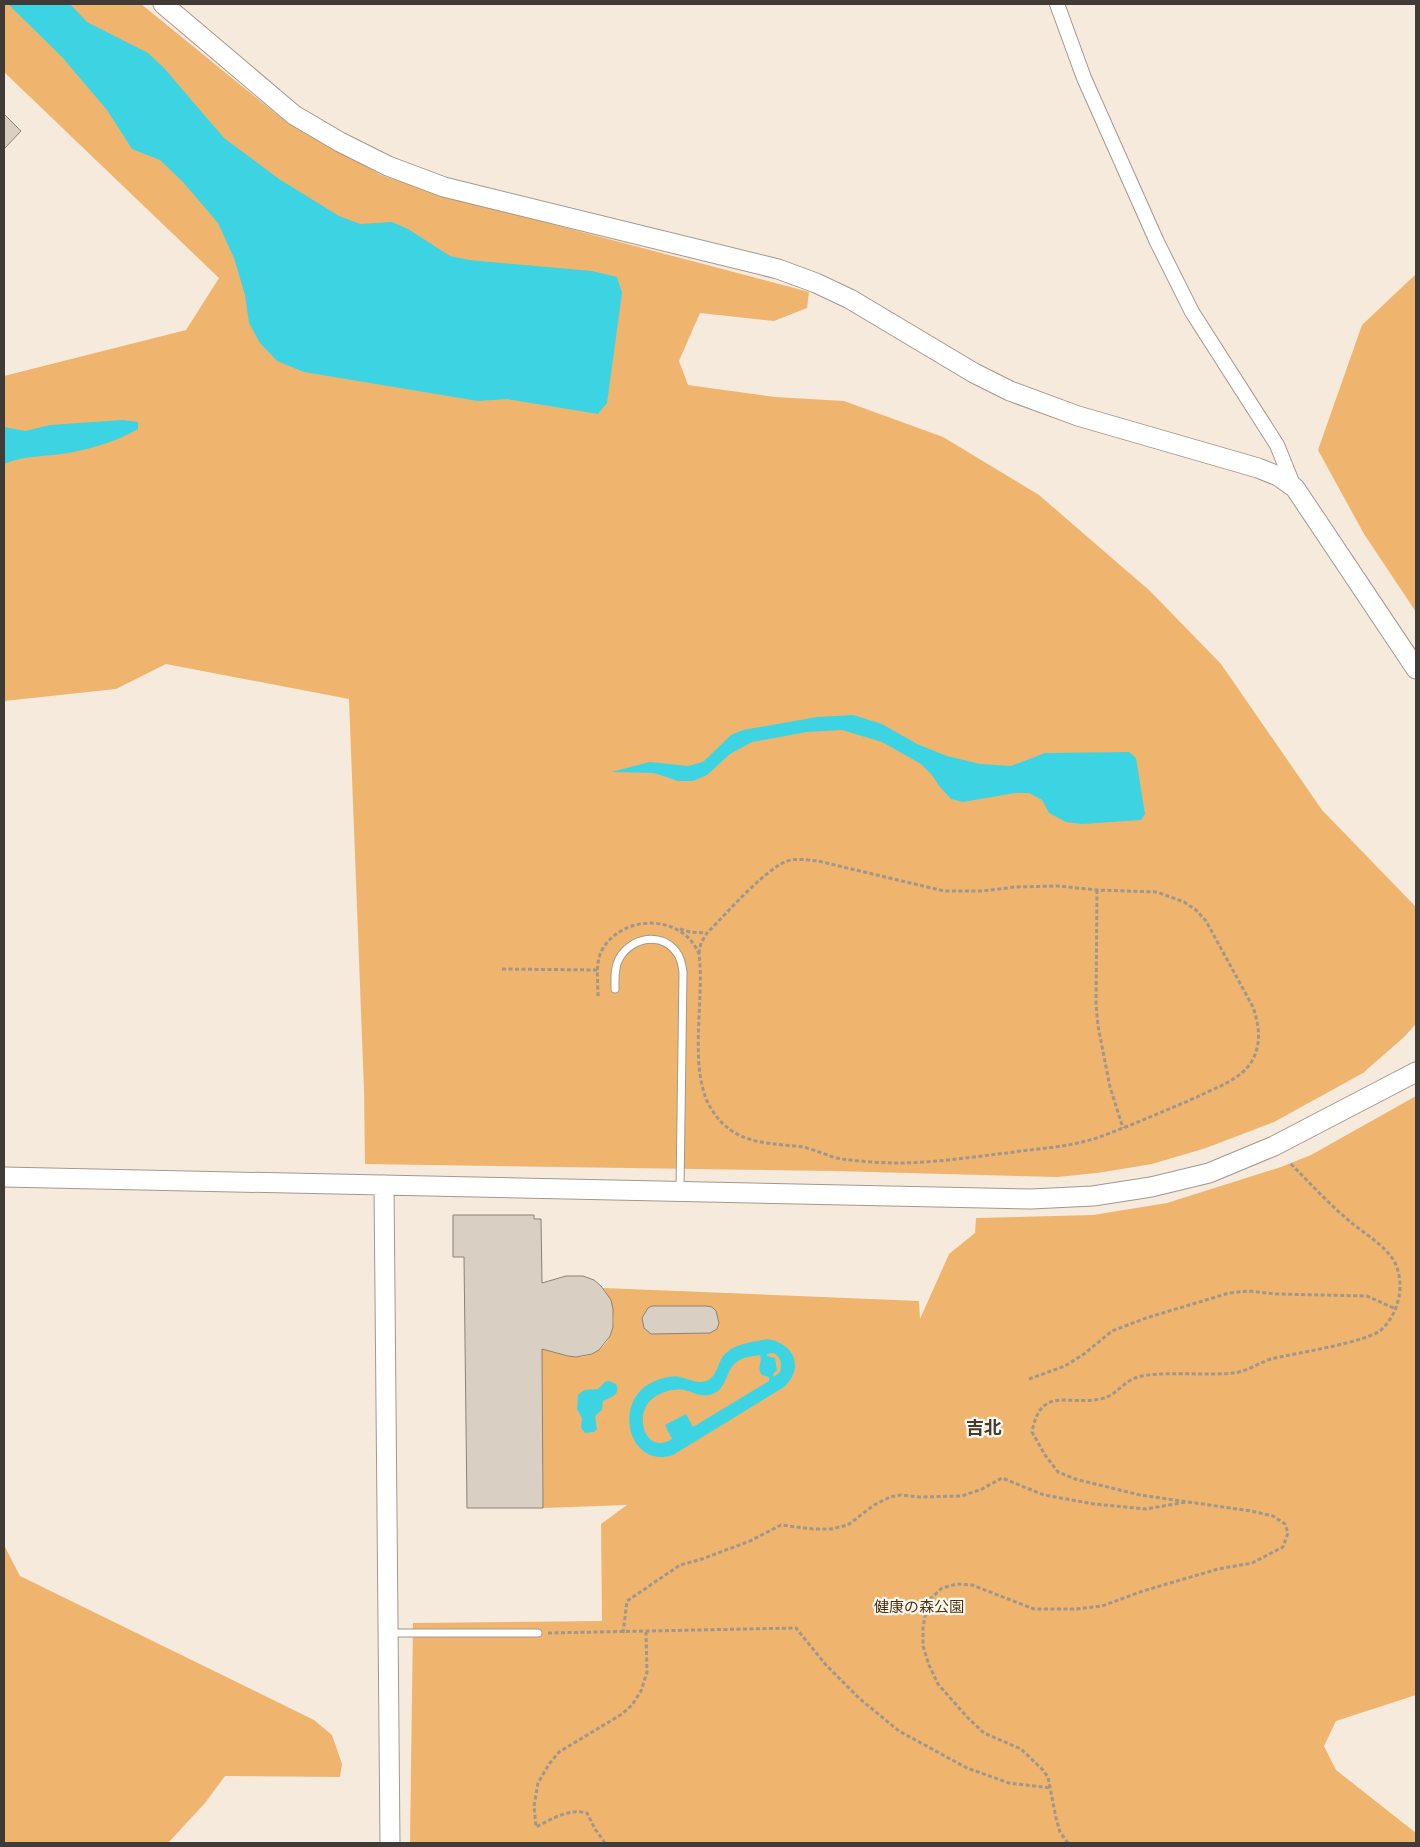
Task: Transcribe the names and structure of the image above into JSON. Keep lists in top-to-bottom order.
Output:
{
  "districts": ["吉北"],
  "parks": ["健康の森公園"]
}
